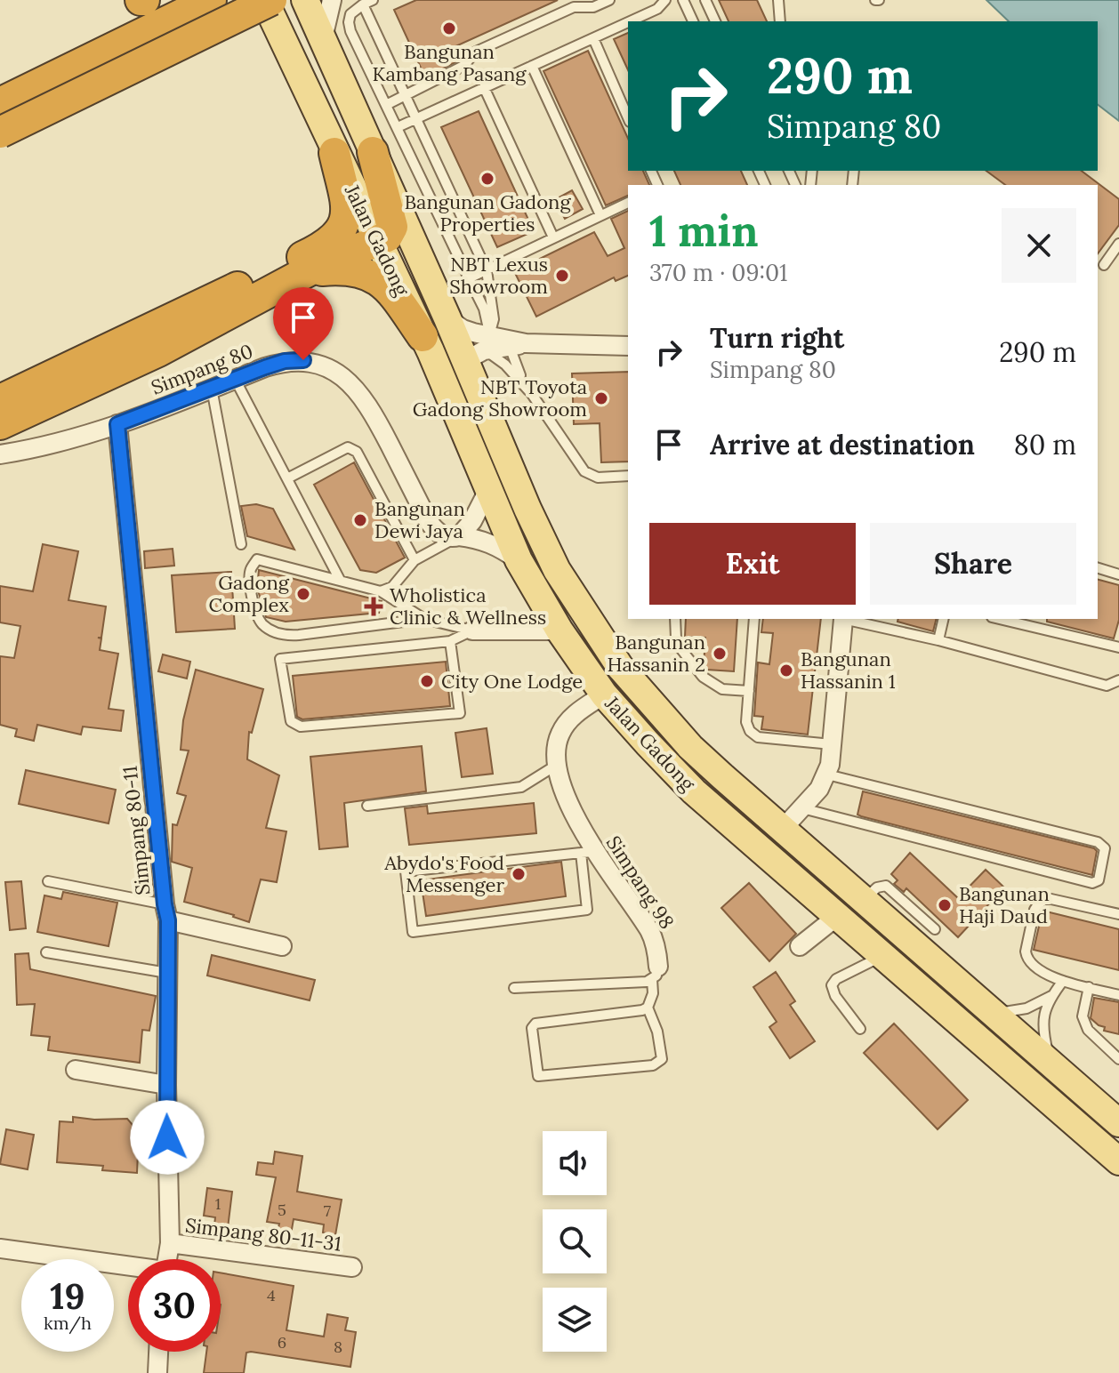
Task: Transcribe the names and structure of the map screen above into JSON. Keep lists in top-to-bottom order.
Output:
{
  "streets": {
    "main road": ["Jalan Gadong"],
    "street": [
      "Simpang 80",
      "Simpang 80-11",
      "Simpang 98",
      "Simpang 80-11-31"
    ]
  },
  "crossings": [
    ["Jalan Gadong", "Simpang 80"],
    ["Jalan Gadong", "Simpang 98"],
    ["Simpang 80", "Simpang 80-11"],
    ["Simpang 80-11", "Simpang 80-11-31"]
  ],
  "places": {
    "other": [
      "Bangunan Kambang Pasang",
      "Bangunan Gadong Properties",
      "NBT Lexus Showroom",
      "NBT Toyota Gadong Showroom",
      "Bangunan Dewi Jaya",
      "Gadong Complex",
      "Bangunan Hassanin 2",
      "Bangunan Hassanin 1",
      "City One Lodge",
      "Abydo's Food Messenger",
      "Bangunan Haji Daud"
    ],
    "health": ["Wholistica Clinic & Wellness"]
  },
  "house_numbers": [
    "1",
    "5",
    "7",
    "4",
    "6",
    "8"
  ],
  "page": {
    "turn": ["290 m", "Simpang 80"],
    "heading": ["1 min", "370 m · 09:01"],
    "list": [
      {
        "name": "Turn right",
        "note": "Simpang 80",
        "value": "290 m"
      },
      {
        "name": "Arrive at destination",
        "value": "80 m"
      }
    ],
    "buttons": ["Exit", "Share"],
    "speed": "19 km/h",
    "limit": "30"
  }
}
